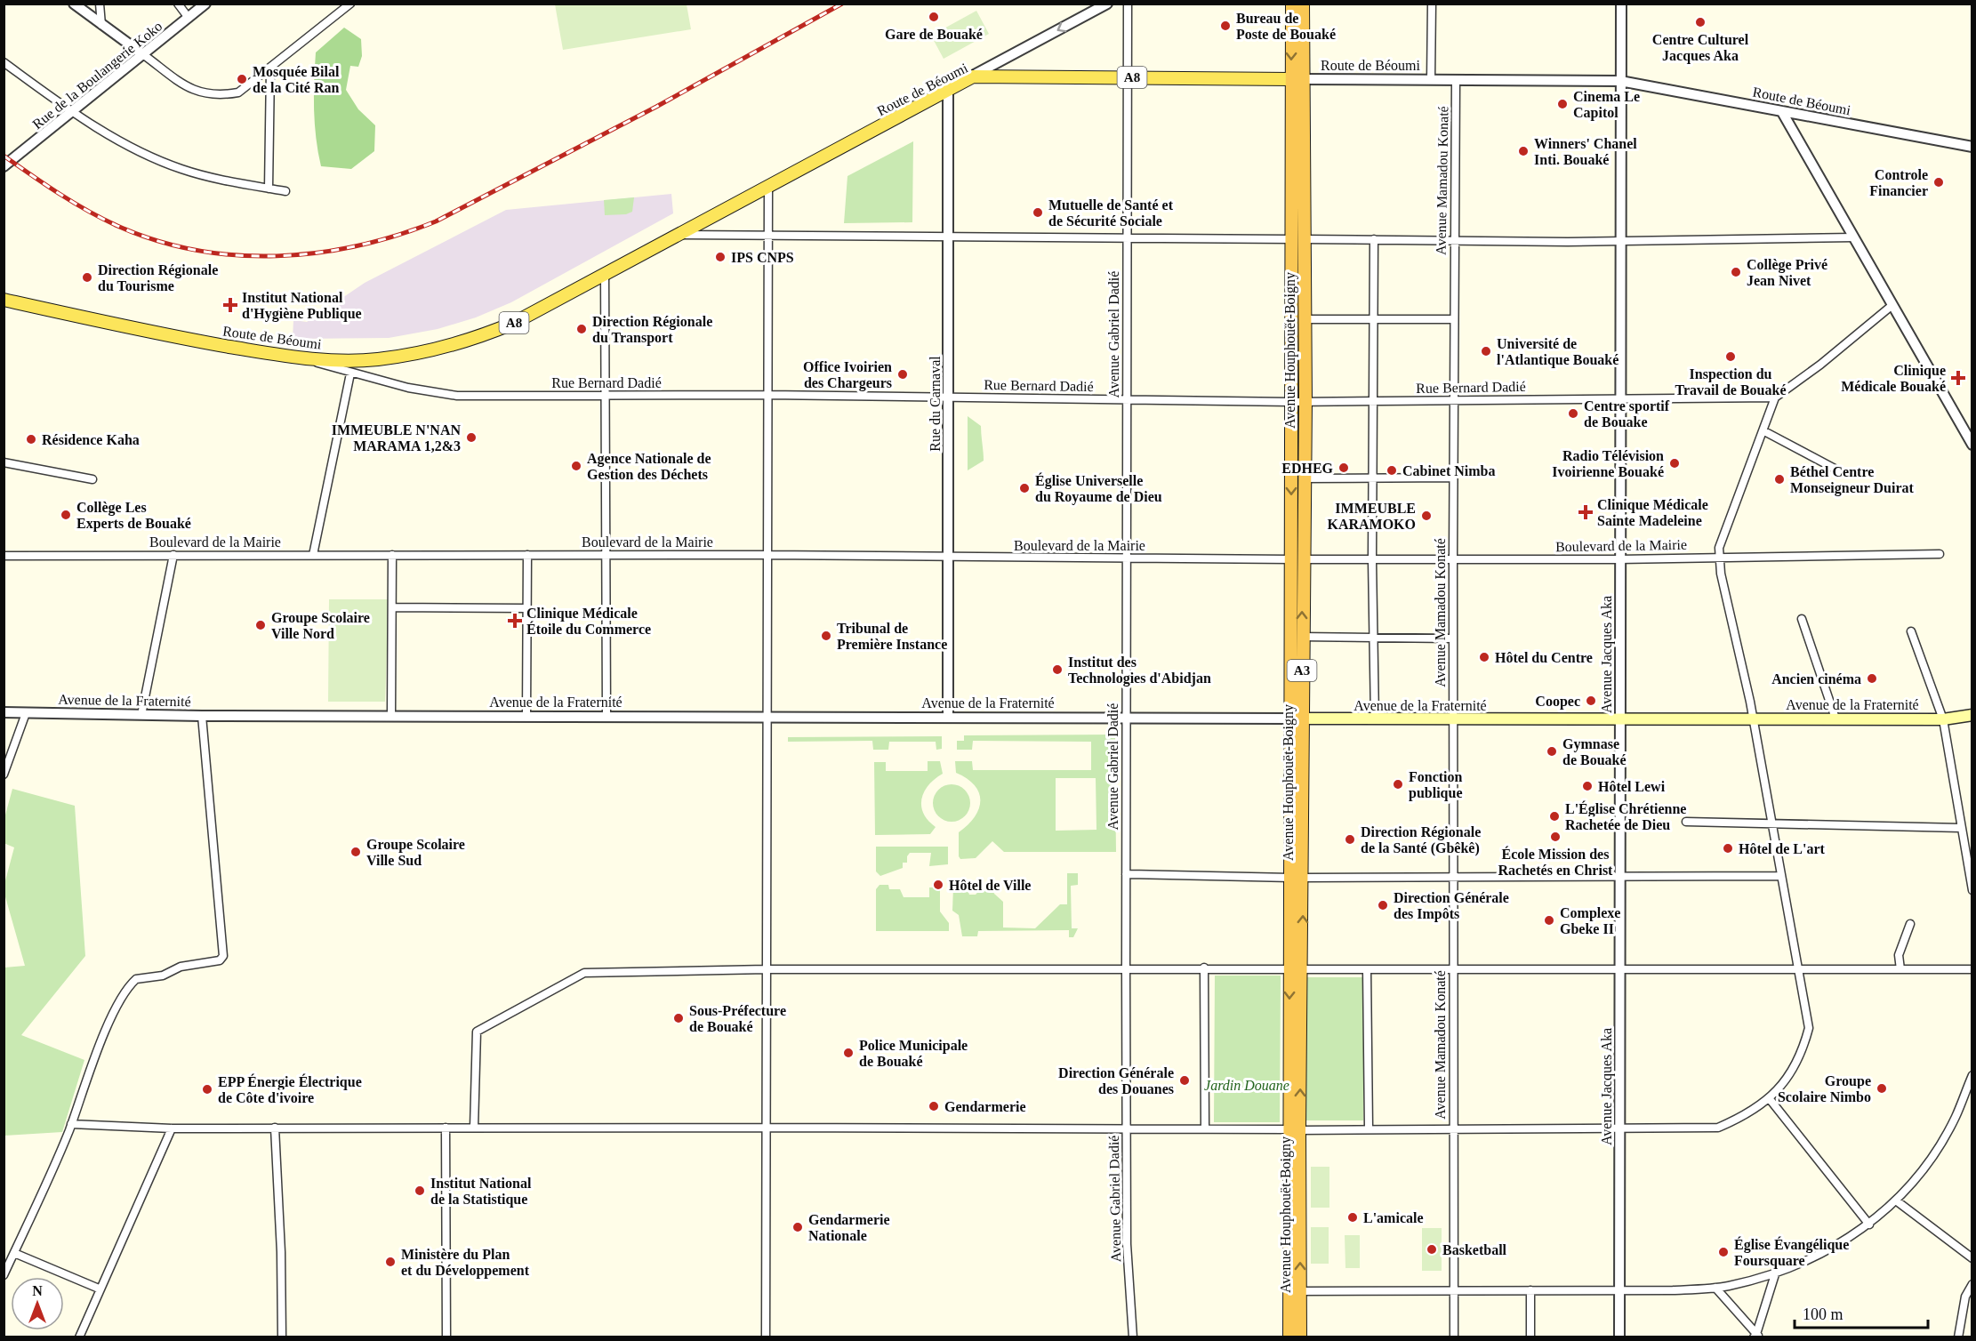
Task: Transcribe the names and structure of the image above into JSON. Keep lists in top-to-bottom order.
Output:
{
  "streets": {
    "highway": ["Avenue Houphouët-Boigny", "A3"],
    "main road": ["Route de Béoumi", "A8", "Avenue de la Fraternité"],
    "street": [
      "Rue de la Boulangerie Koko",
      "Avenue Mamadou Konaté",
      "Avenue Gabriel Dadié",
      "Rue Bernard Dadié",
      "Rue du Carnaval",
      "Boulevard de la Mairie",
      "Avenue Jacques Aka"
    ]
  },
  "crossings": [
    ["Route de Béoumi", "Avenue Mamadou Konaté"],
    ["Route de Béoumi", "Avenue Gabriel Dadié"],
    ["Route de Béoumi", "Avenue Houphouët-Boigny"],
    ["Route de Béoumi", "Rue Bernard Dadié"],
    ["Route de Béoumi", "Rue du Carnaval"],
    ["Route de Béoumi", "Avenue Jacques Aka"],
    ["Avenue Mamadou Konaté", "Rue Bernard Dadié"],
    ["Avenue Mamadou Konaté", "Boulevard de la Mairie"],
    ["Avenue Mamadou Konaté", "Avenue de la Fraternité"],
    ["Avenue Gabriel Dadié", "Rue Bernard Dadié"],
    ["Avenue Gabriel Dadié", "Boulevard de la Mairie"],
    ["Avenue Gabriel Dadié", "Avenue de la Fraternité"],
    ["Avenue Houphouët-Boigny", "Rue Bernard Dadié"],
    ["Avenue Houphouët-Boigny", "Boulevard de la Mairie"],
    ["Avenue Houphouët-Boigny", "Avenue de la Fraternité"],
    ["Rue Bernard Dadié", "Rue du Carnaval"],
    ["Rue Bernard Dadié", "Avenue Jacques Aka"],
    ["Rue du Carnaval", "Boulevard de la Mairie"],
    ["Rue du Carnaval", "Avenue de la Fraternité"],
    ["Boulevard de la Mairie", "Avenue Jacques Aka"],
    ["Avenue Jacques Aka", "Avenue de la Fraternité"]
  ],
  "parks": ["Jardin Douane"],
  "places": {
    "other": [
      "Gare de Bouaké",
      "Centre Culturel Jacques Aka",
      "Bureau de Poste de Bouaké",
      "Mosquée Bilal de la Cité Ran",
      "Cinema Le Capitol",
      "Winners' Chanel Inti. Bouaké",
      "Controle Financier",
      "Mutuelle de Santé et de Sécurité Sociale",
      "IPS CNPS",
      "Collège Privé Jean Nivet",
      "Direction Régionale du Tourisme",
      "Direction Régionale du Transport",
      "Université de l'Atlantique Bouaké",
      "Inspection du Travail de Bouaké",
      "Office Ivoirien des Chargeurs",
      "Centre sportif de Bouake",
      "IMMEUBLE N'NAN MARAMA 1,2&3",
      "Résidence Kaha",
      "Radio Télévision Ivoirienne Bouaké",
      "Agence Nationale de Gestion des Déchets",
      "EDHEG",
      "Cabinet Nimba",
      "Béthel Centre Monseigneur Duirat",
      "Église Universelle du Royaume de Dieu",
      "Collège Les Experts de Bouaké",
      "IMMEUBLE KARAMOKO",
      "Groupe Scolaire Ville Nord",
      "Tribunal de Première Instance",
      "Hôtel du Centre",
      "Institut des Technologies d'Abidjan",
      "Ancien cinéma",
      "Coopec",
      "Gymnase de Bouaké",
      "Fonction publique",
      "Hôtel Lewi",
      "L'Église Chrétienne Rachetée de Dieu",
      "École Mission des Rachetés en Christ",
      "Direction Régionale de la Santé (Gbêkê)",
      "Hôtel de L'art",
      "Groupe Scolaire Ville Sud",
      "Hôtel de Ville",
      "Direction Générale des Impôts",
      "Complexe Gbeke II",
      "Sous-Préfecture de Bouaké",
      "Police Municipale de Bouaké",
      "Direction Générale des Douanes",
      "Groupe Scolaire Nimbo",
      "EPP Énergie Électrique de Côte d'ivoire",
      "Gendarmerie",
      "Institut National de la Statistique",
      "L'amicale",
      "Gendarmerie Nationale",
      "Basketball",
      "Église Évangélique Foursquare",
      "Ministère du Plan et du Développement"
    ],
    "health": [
      "Institut National d'Hygiène Publique",
      "Clinique Médicale Bouaké",
      "Clinique Médicale Sainte Madeleine",
      "Clinique Médicale Étoile du Commerce"
    ]
  },
  "scale_bar": "100 m",
  "north": "top"
}
